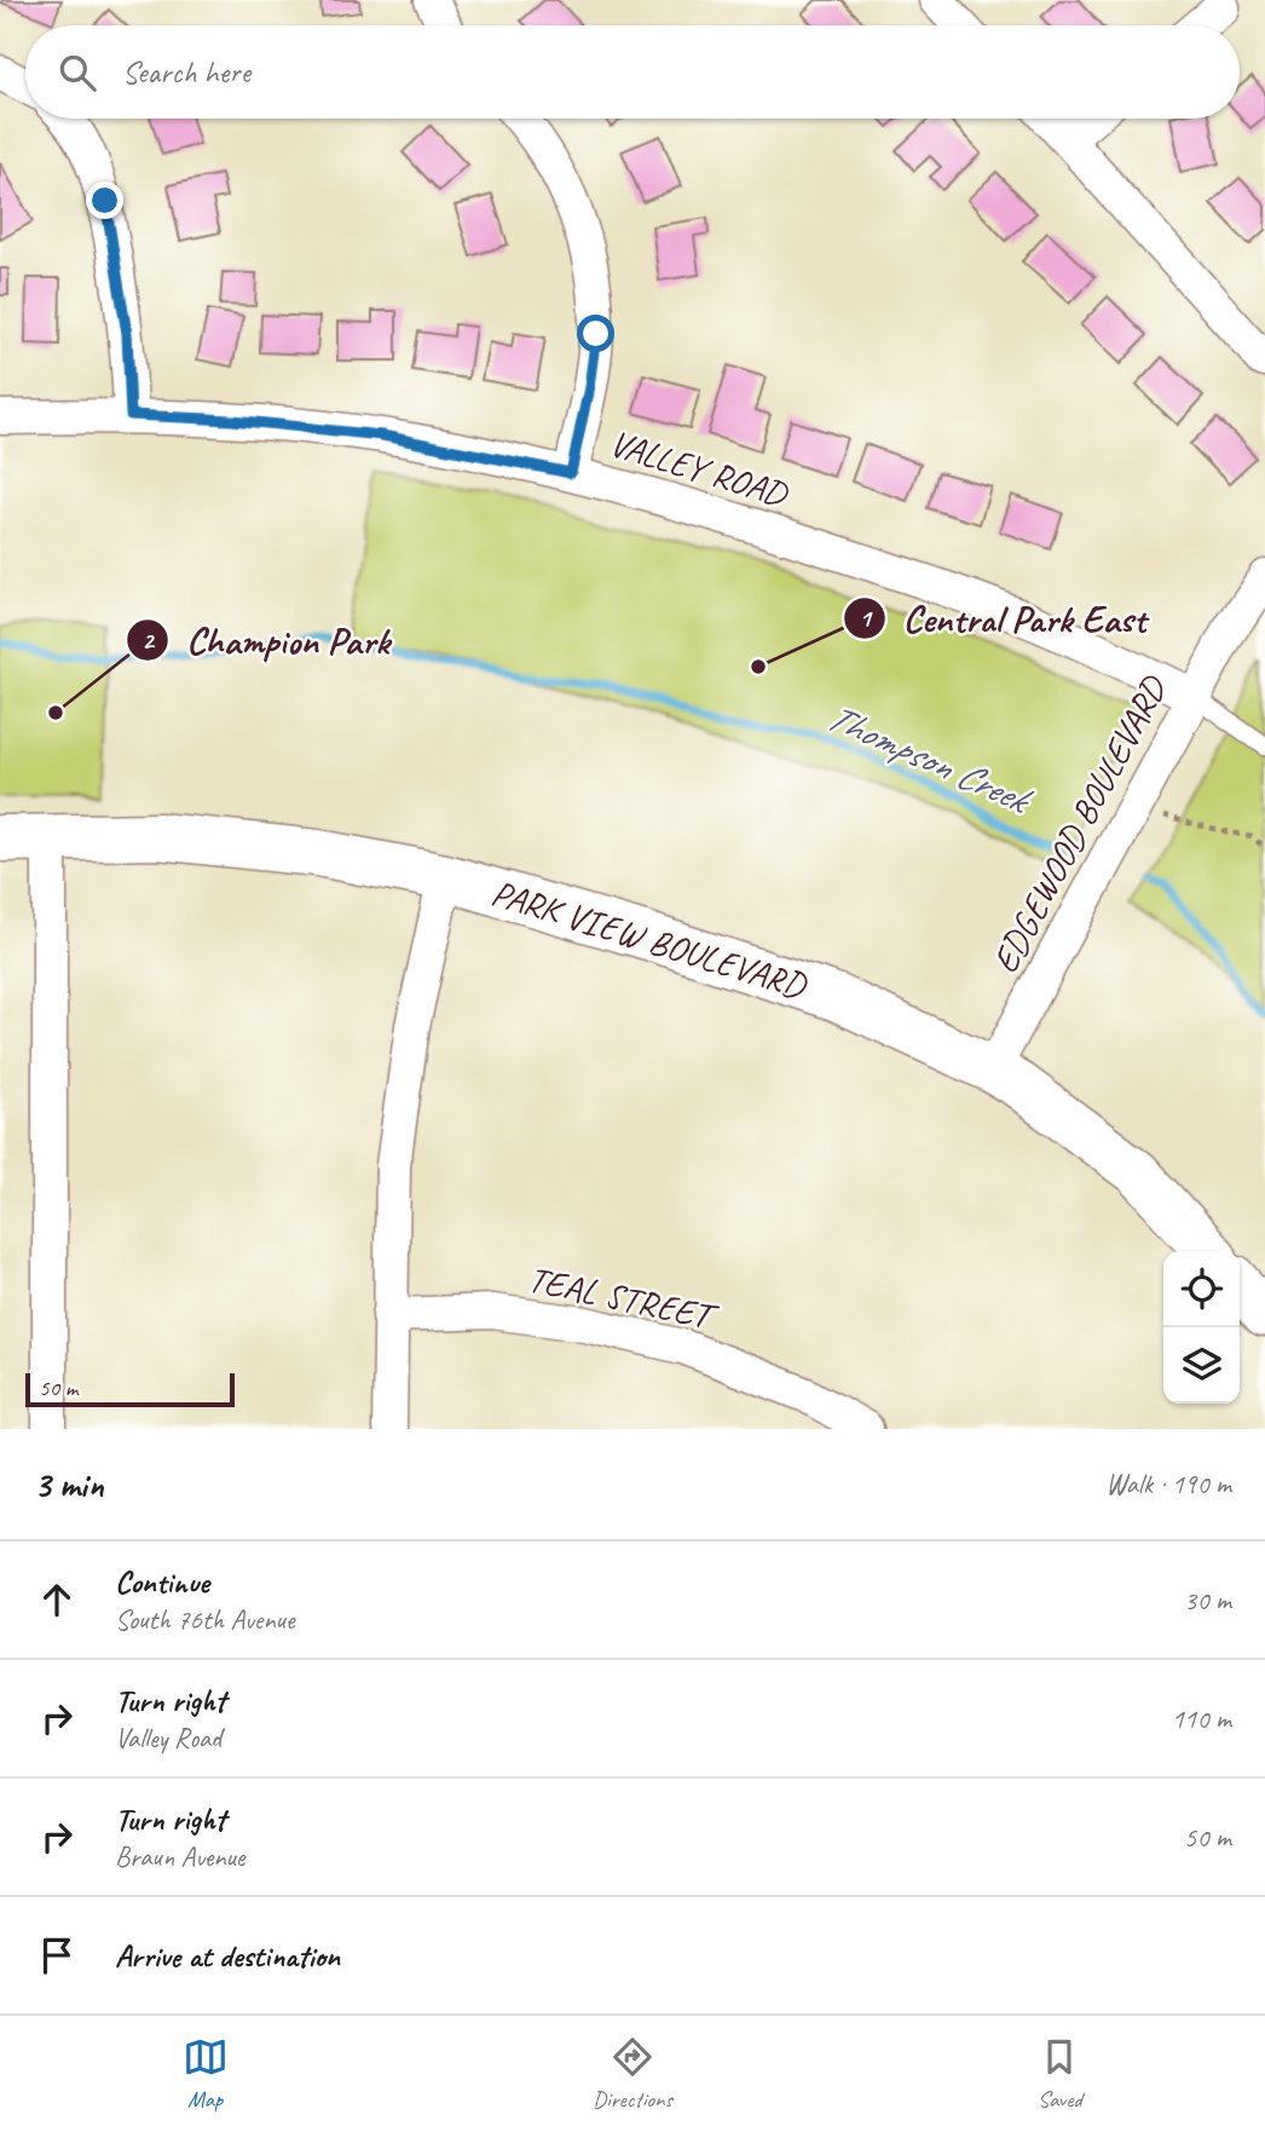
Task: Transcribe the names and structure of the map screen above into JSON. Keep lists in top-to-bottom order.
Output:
{
  "streets": {
    "street": [
      "VALLEY ROAD",
      "EDGEWOOD BOULEVARD",
      "PARK VIEW BOULEVARD",
      "TEAL STREET"
    ]
  },
  "crossings": [
    ["VALLEY ROAD", "EDGEWOOD BOULEVARD"],
    ["EDGEWOOD BOULEVARD", "PARK VIEW BOULEVARD"]
  ],
  "water": ["Thompson Creek"],
  "places": ["Central Park East", "Champion Park"],
  "scale_bar": "50 m",
  "page": {
    "search": "Search here",
    "scale": "50 m",
    "heading": ["3 min", "Walk · 190 m"],
    "list": [
      ["Continue", "South 76th Avenue", "30 m"],
      ["Turn right", "Valley Road", "110 m"],
      ["Turn right", "Braun Avenue", "50 m"],
      "Arrive at destination"
    ],
    "nav": ["Map", "Directions", "Saved"]
  }
}
